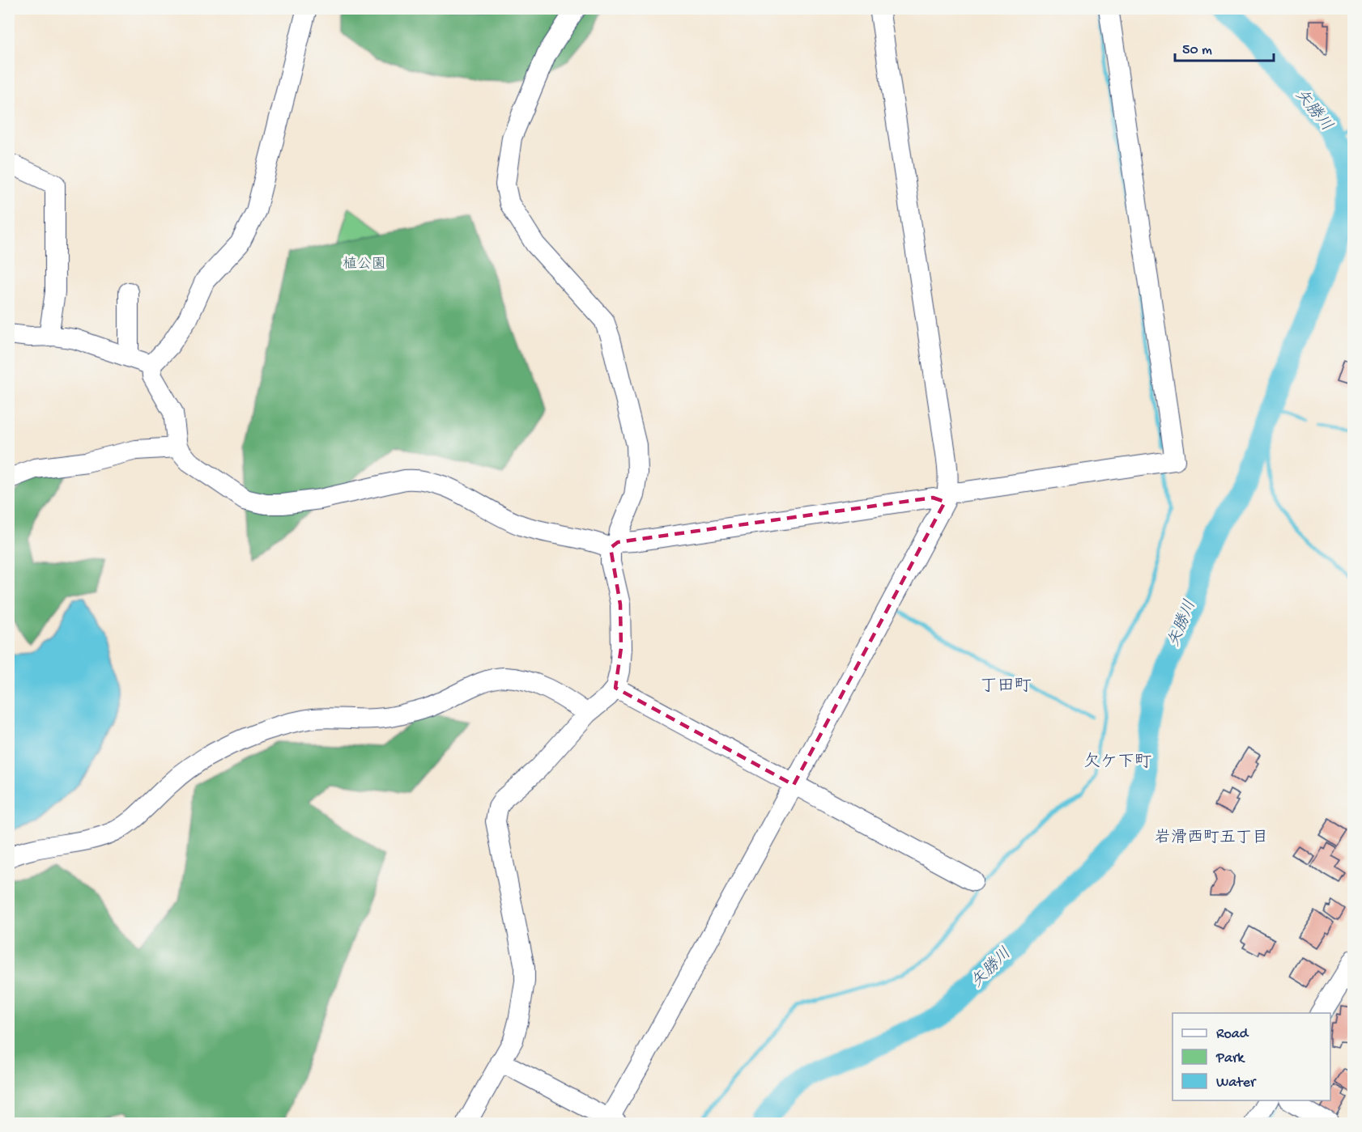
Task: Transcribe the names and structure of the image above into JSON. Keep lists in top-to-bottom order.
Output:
{
  "districts": ["丁田町", "欠ケ下町", "岩滑西町五丁目"],
  "water": ["矢勝川"],
  "parks": ["植公園"],
  "legend": ["Road", "Park", "Water"],
  "scale_bar": "50 m"
}
